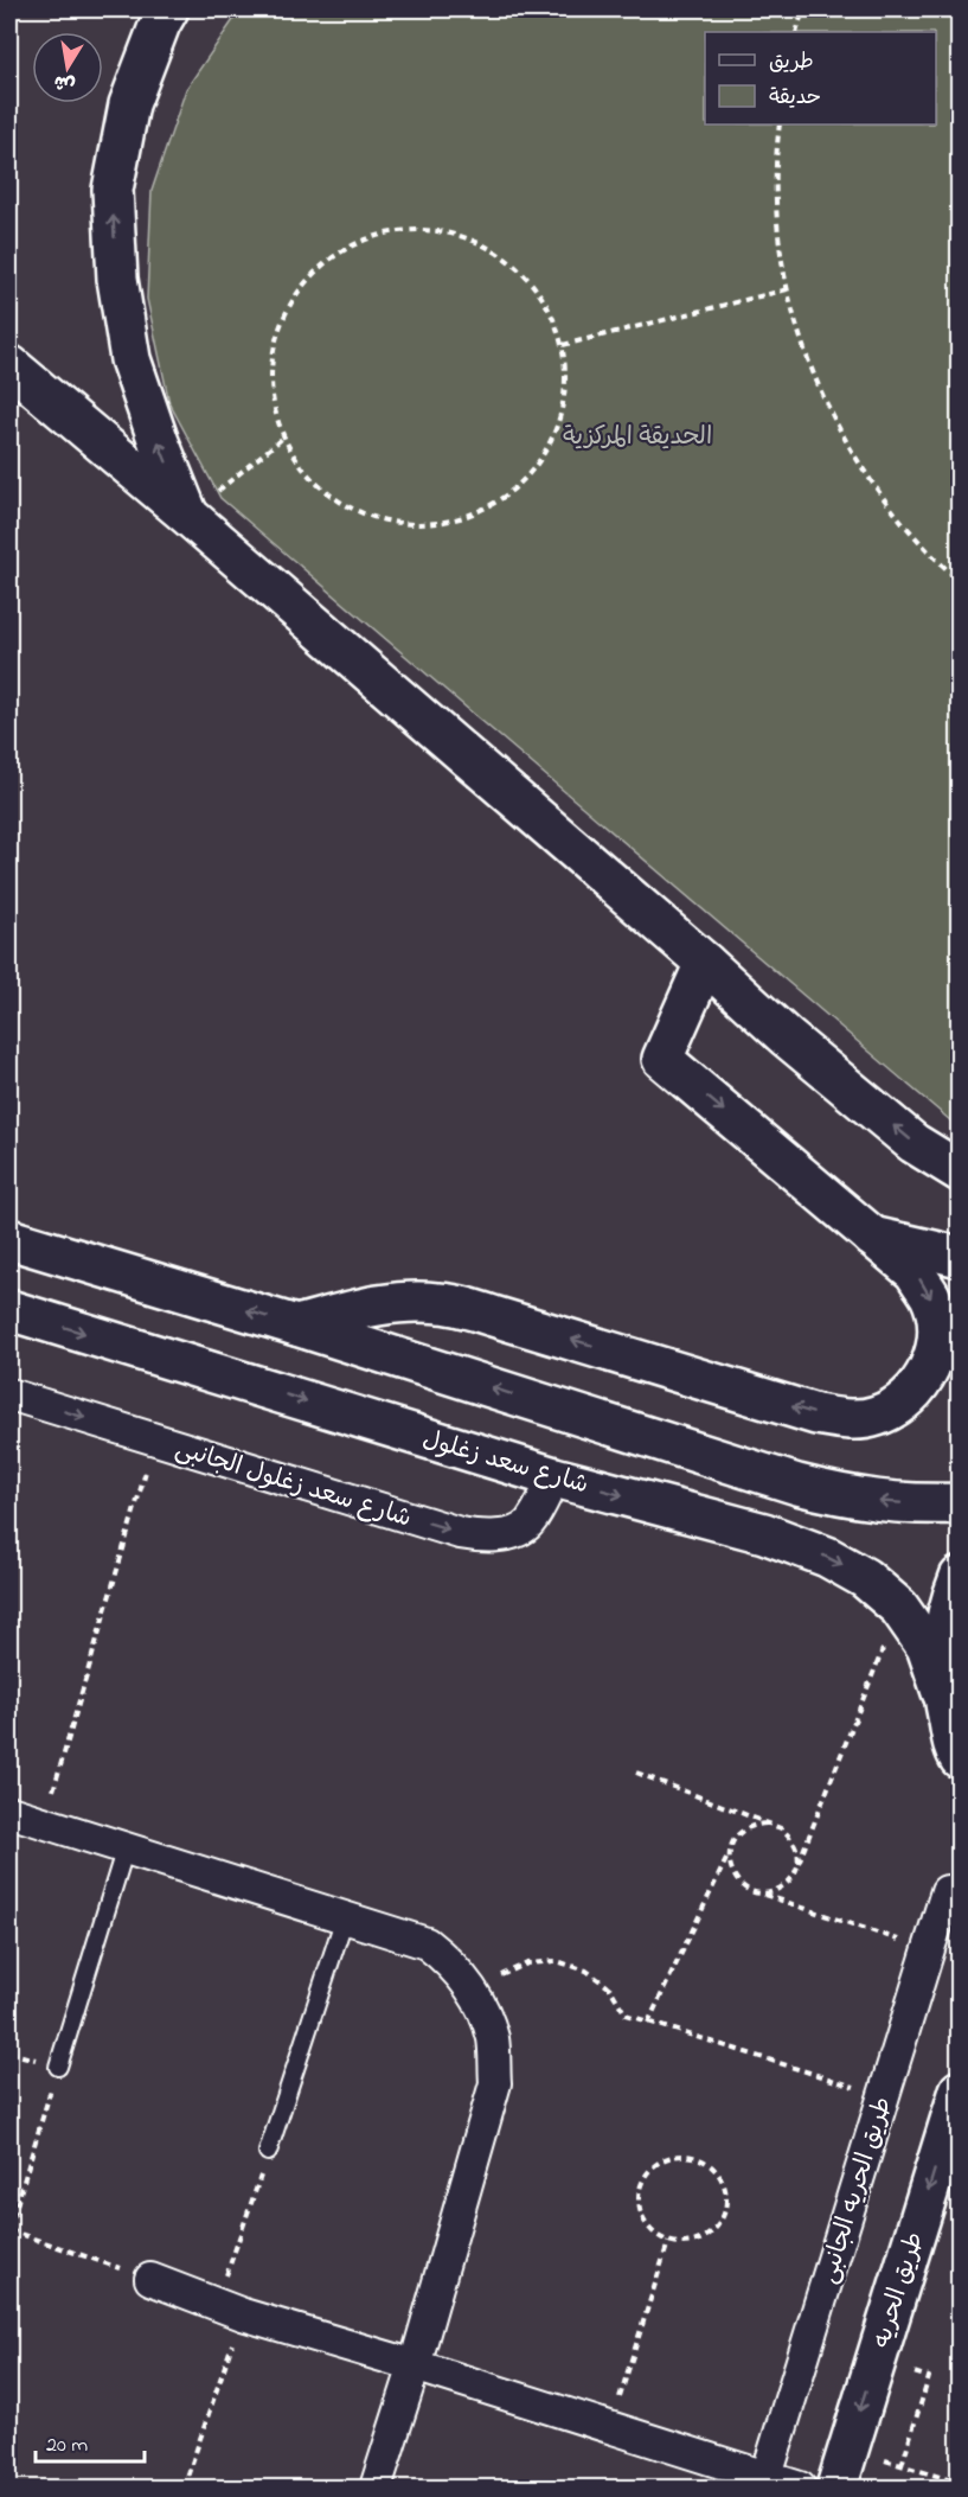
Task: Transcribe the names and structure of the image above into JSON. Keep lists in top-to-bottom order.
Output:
{
  "streets": {
    "street": [
      "شارع سعد زغلول",
      "شارع سعد زغلول الجانبى",
      "طريق الحريه الجانبى",
      "طريق الحريه"
    ]
  },
  "crossings": [
    ["شارع سعد زغلول", "شارع سعد زغلول الجانبى"]
  ],
  "one_way": ["طريق الحريه"],
  "parks": ["الحديقة المركزية"],
  "legend": ["طريق", "حديقة"],
  "scale_bar": "20 m",
  "north": "bottom"
}
